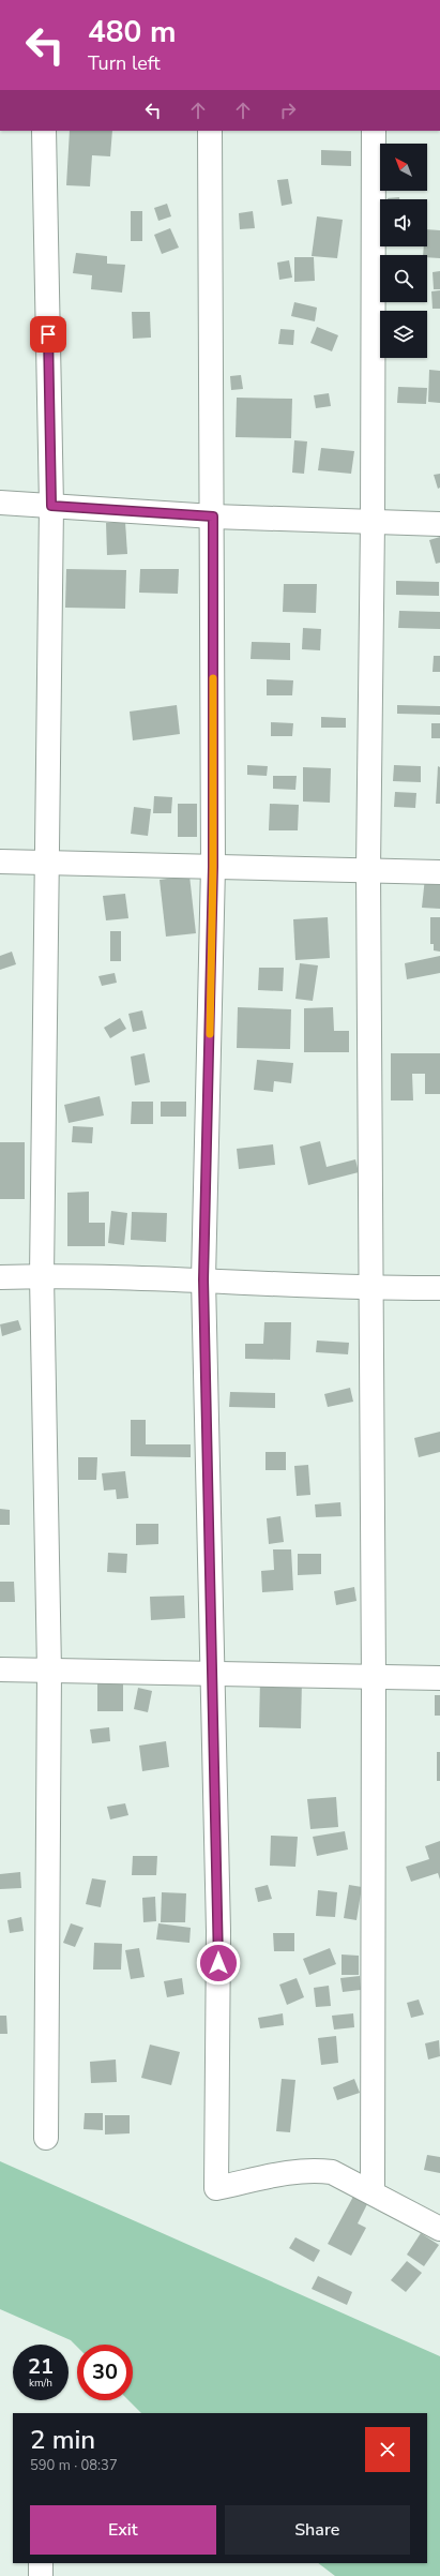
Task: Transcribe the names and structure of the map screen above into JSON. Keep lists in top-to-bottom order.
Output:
{
  "north": "top left",
  "page": {
    "turn": ["480 m", "Turn left"],
    "speed": "21 km/h",
    "limit": "30",
    "heading": ["2 min", "590 m · 08:37"],
    "buttons": ["Exit", "Share"]
  }
}
